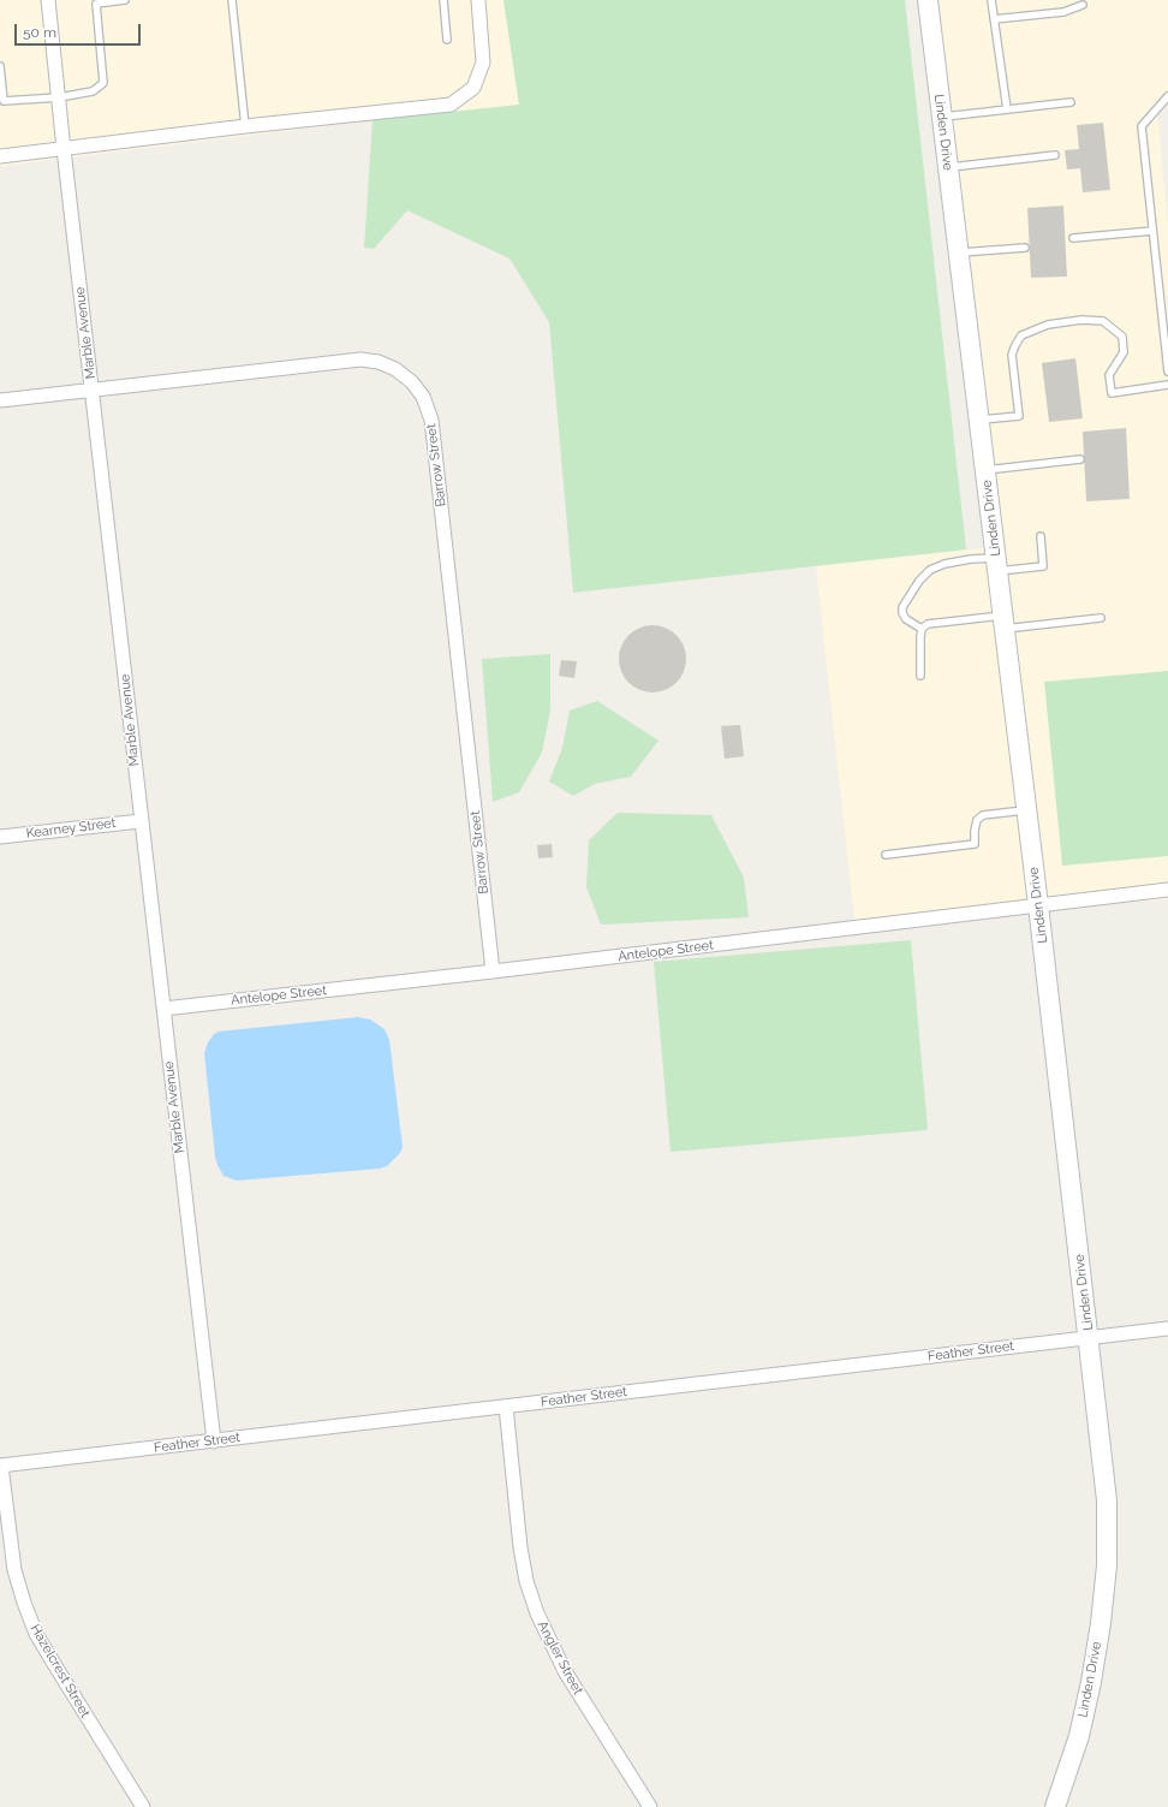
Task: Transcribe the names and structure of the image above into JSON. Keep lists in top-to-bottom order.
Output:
{
  "streets": {
    "street": [
      "Linden Drive",
      "Marble Avenue",
      "Barrow Street",
      "Kearney Street",
      "Antelope Street",
      "Feather Street",
      "Angler Street",
      "Hazelcrest Street"
    ]
  },
  "crossings": [
    ["Linden Drive", "Antelope Street"],
    ["Linden Drive", "Feather Street"],
    ["Marble Avenue", "Barrow Street"],
    ["Marble Avenue", "Kearney Street"],
    ["Marble Avenue", "Antelope Street"],
    ["Marble Avenue", "Feather Street"],
    ["Barrow Street", "Antelope Street"],
    ["Feather Street", "Angler Street"],
    ["Feather Street", "Hazelcrest Street"]
  ],
  "scale_bar": "50 m"
}
